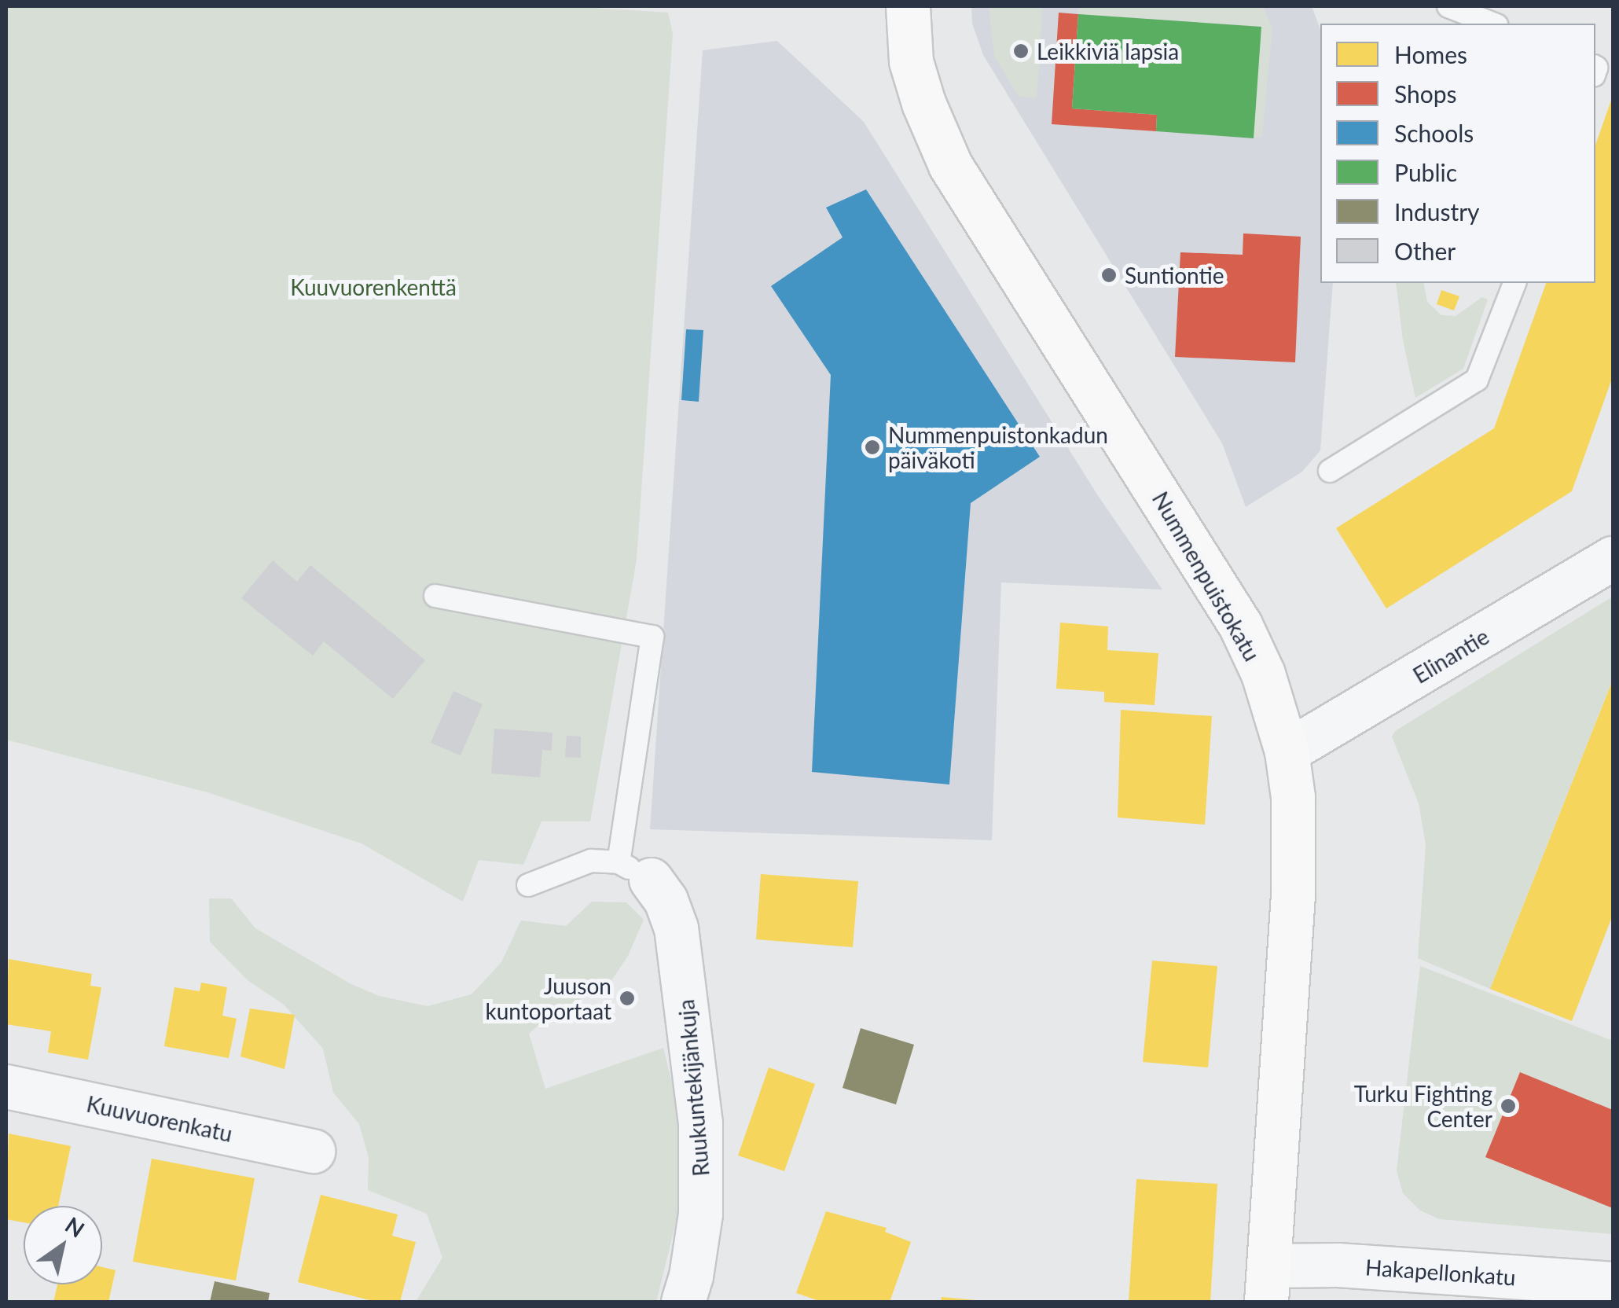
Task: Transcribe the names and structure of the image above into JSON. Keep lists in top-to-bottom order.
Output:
{
  "streets": {
    "street": [
      "Nummenpuistokatu",
      "Elinantie",
      "Ruukuntekijänkuja",
      "Kuuvuorenkatu",
      "Hakapellonkatu"
    ]
  },
  "crossings": [
    ["Nummenpuistokatu", "Elinantie"],
    ["Nummenpuistokatu", "Hakapellonkatu"]
  ],
  "parks": ["Kuuvuorenkenttä"],
  "places": [
    "Leikkiviä lapsia",
    "Suntiontie",
    "Nummenpuistonkadun päiväkoti",
    "Juuson kuntoportaat",
    "Turku Fighting Center"
  ],
  "legend": [
    "Homes",
    "Shops",
    "Schools",
    "Public",
    "Industry",
    "Other"
  ],
  "north": "top right"
}
